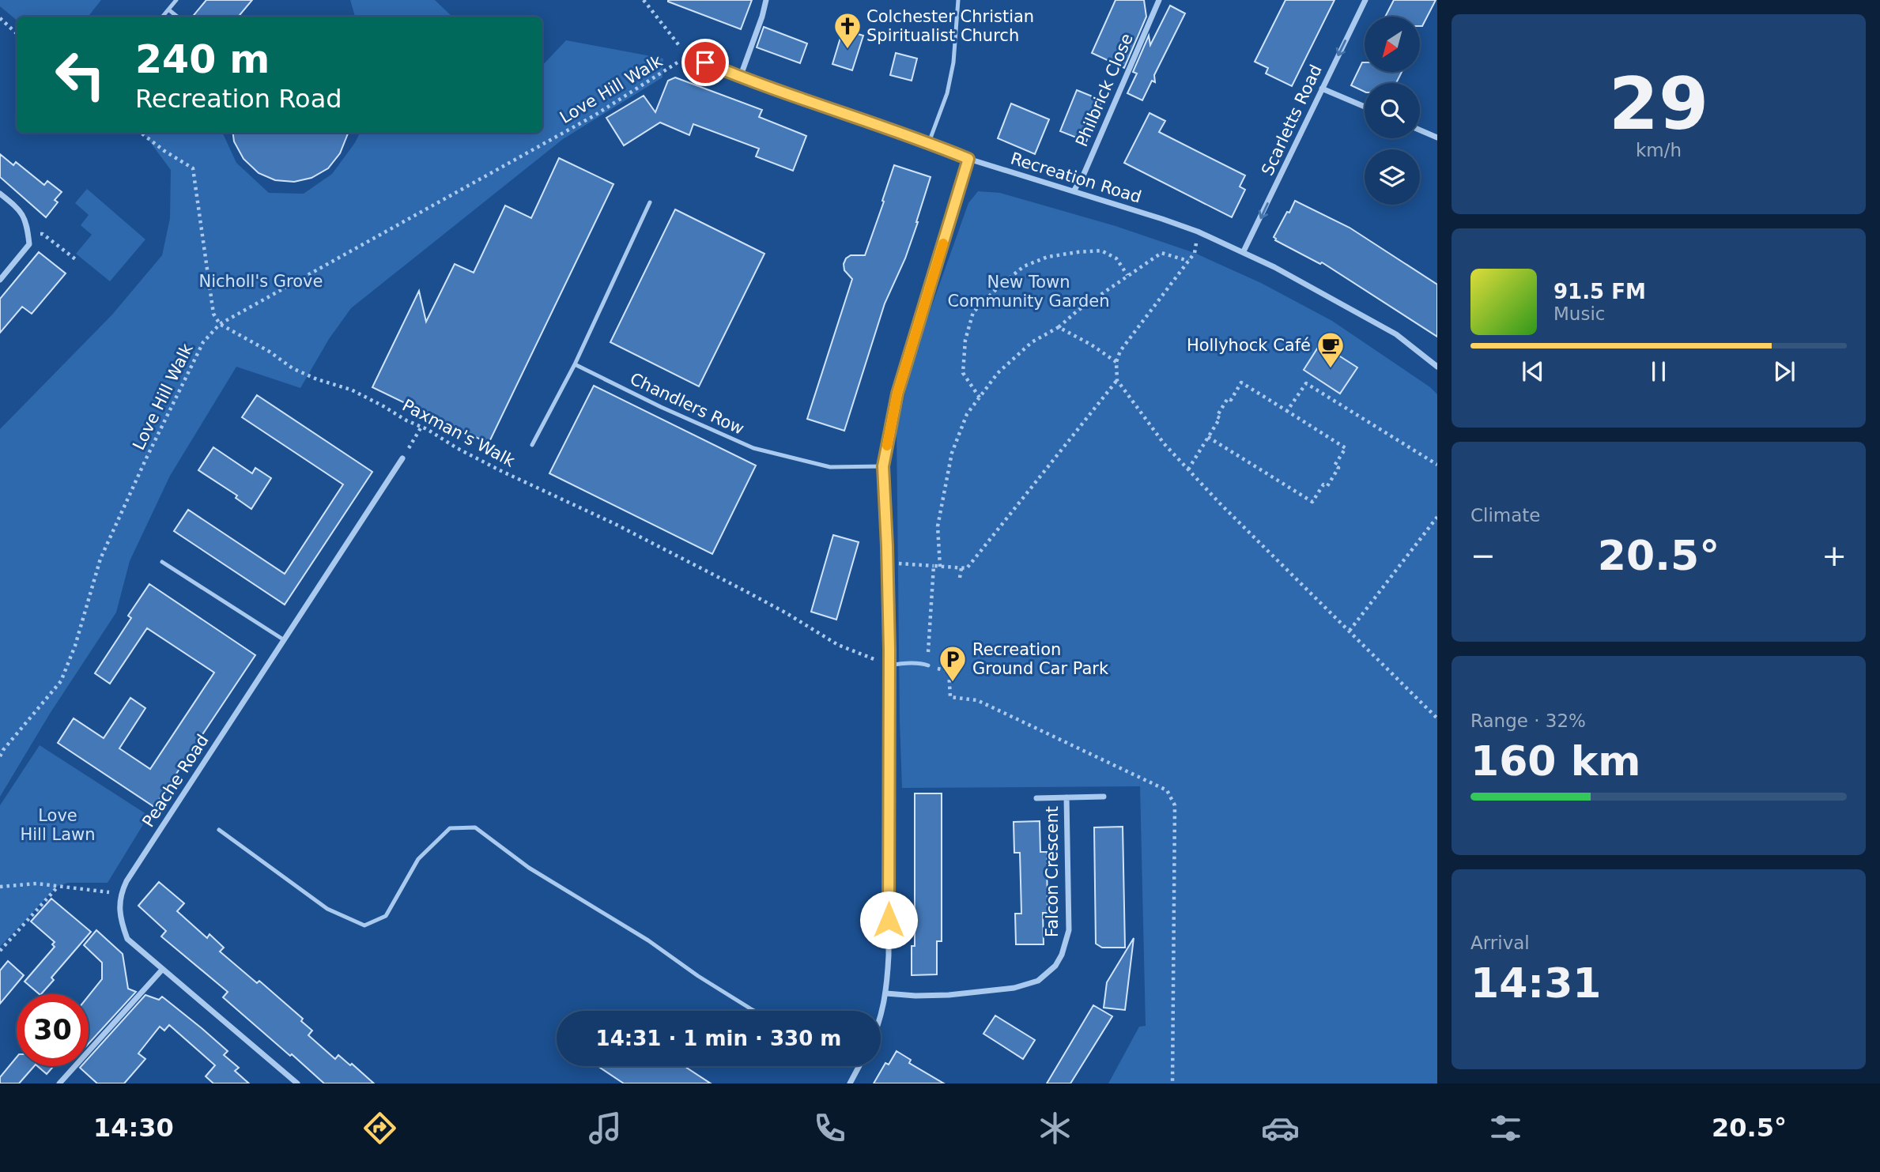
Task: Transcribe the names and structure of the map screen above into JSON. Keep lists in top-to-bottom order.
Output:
{
  "streets": {
    "street": [
      "Philbrick Close",
      "Scarletts Road",
      "Recreation Road",
      "Peache Road",
      "Falcon Crescent"
    ],
    "lane": ["Chandlers Row"],
    "path": ["Love Hill Walk", "Paxman's Walk"]
  },
  "crossings": [
    ["Love Hill Walk", "Recreation Road"],
    ["Love Hill Walk", "Paxman's Walk"],
    ["Philbrick Close", "Recreation Road"],
    ["Scarletts Road", "Recreation Road"]
  ],
  "one_way": ["Scarletts Road"],
  "parks": ["Nicholl's Grove", "New Town Community Garden", "Love Hill Lawn"],
  "places": {
    "church": ["Colchester Christian Spiritualist Church"],
    "cafe": ["Hollyhock Café"],
    "parking": ["Recreation Ground Car Park"]
  },
  "north": "bottom left",
  "page": {
    "tile": [
      ["29", "km/h"],
      "Climate",
      ["Range · 32%", "160 km"],
      ["Arrival", "14:31"]
    ],
    "turn": ["240 m", "Recreation Road"],
    "song": ["91.5 FM", "Music"],
    "heat": ["−", "20.5°", "+"],
    "limit": "30",
    "trip": "14:31 · 1 min · 330 m",
    "tabs": ["14:30", "20.5°"]
  }
}
